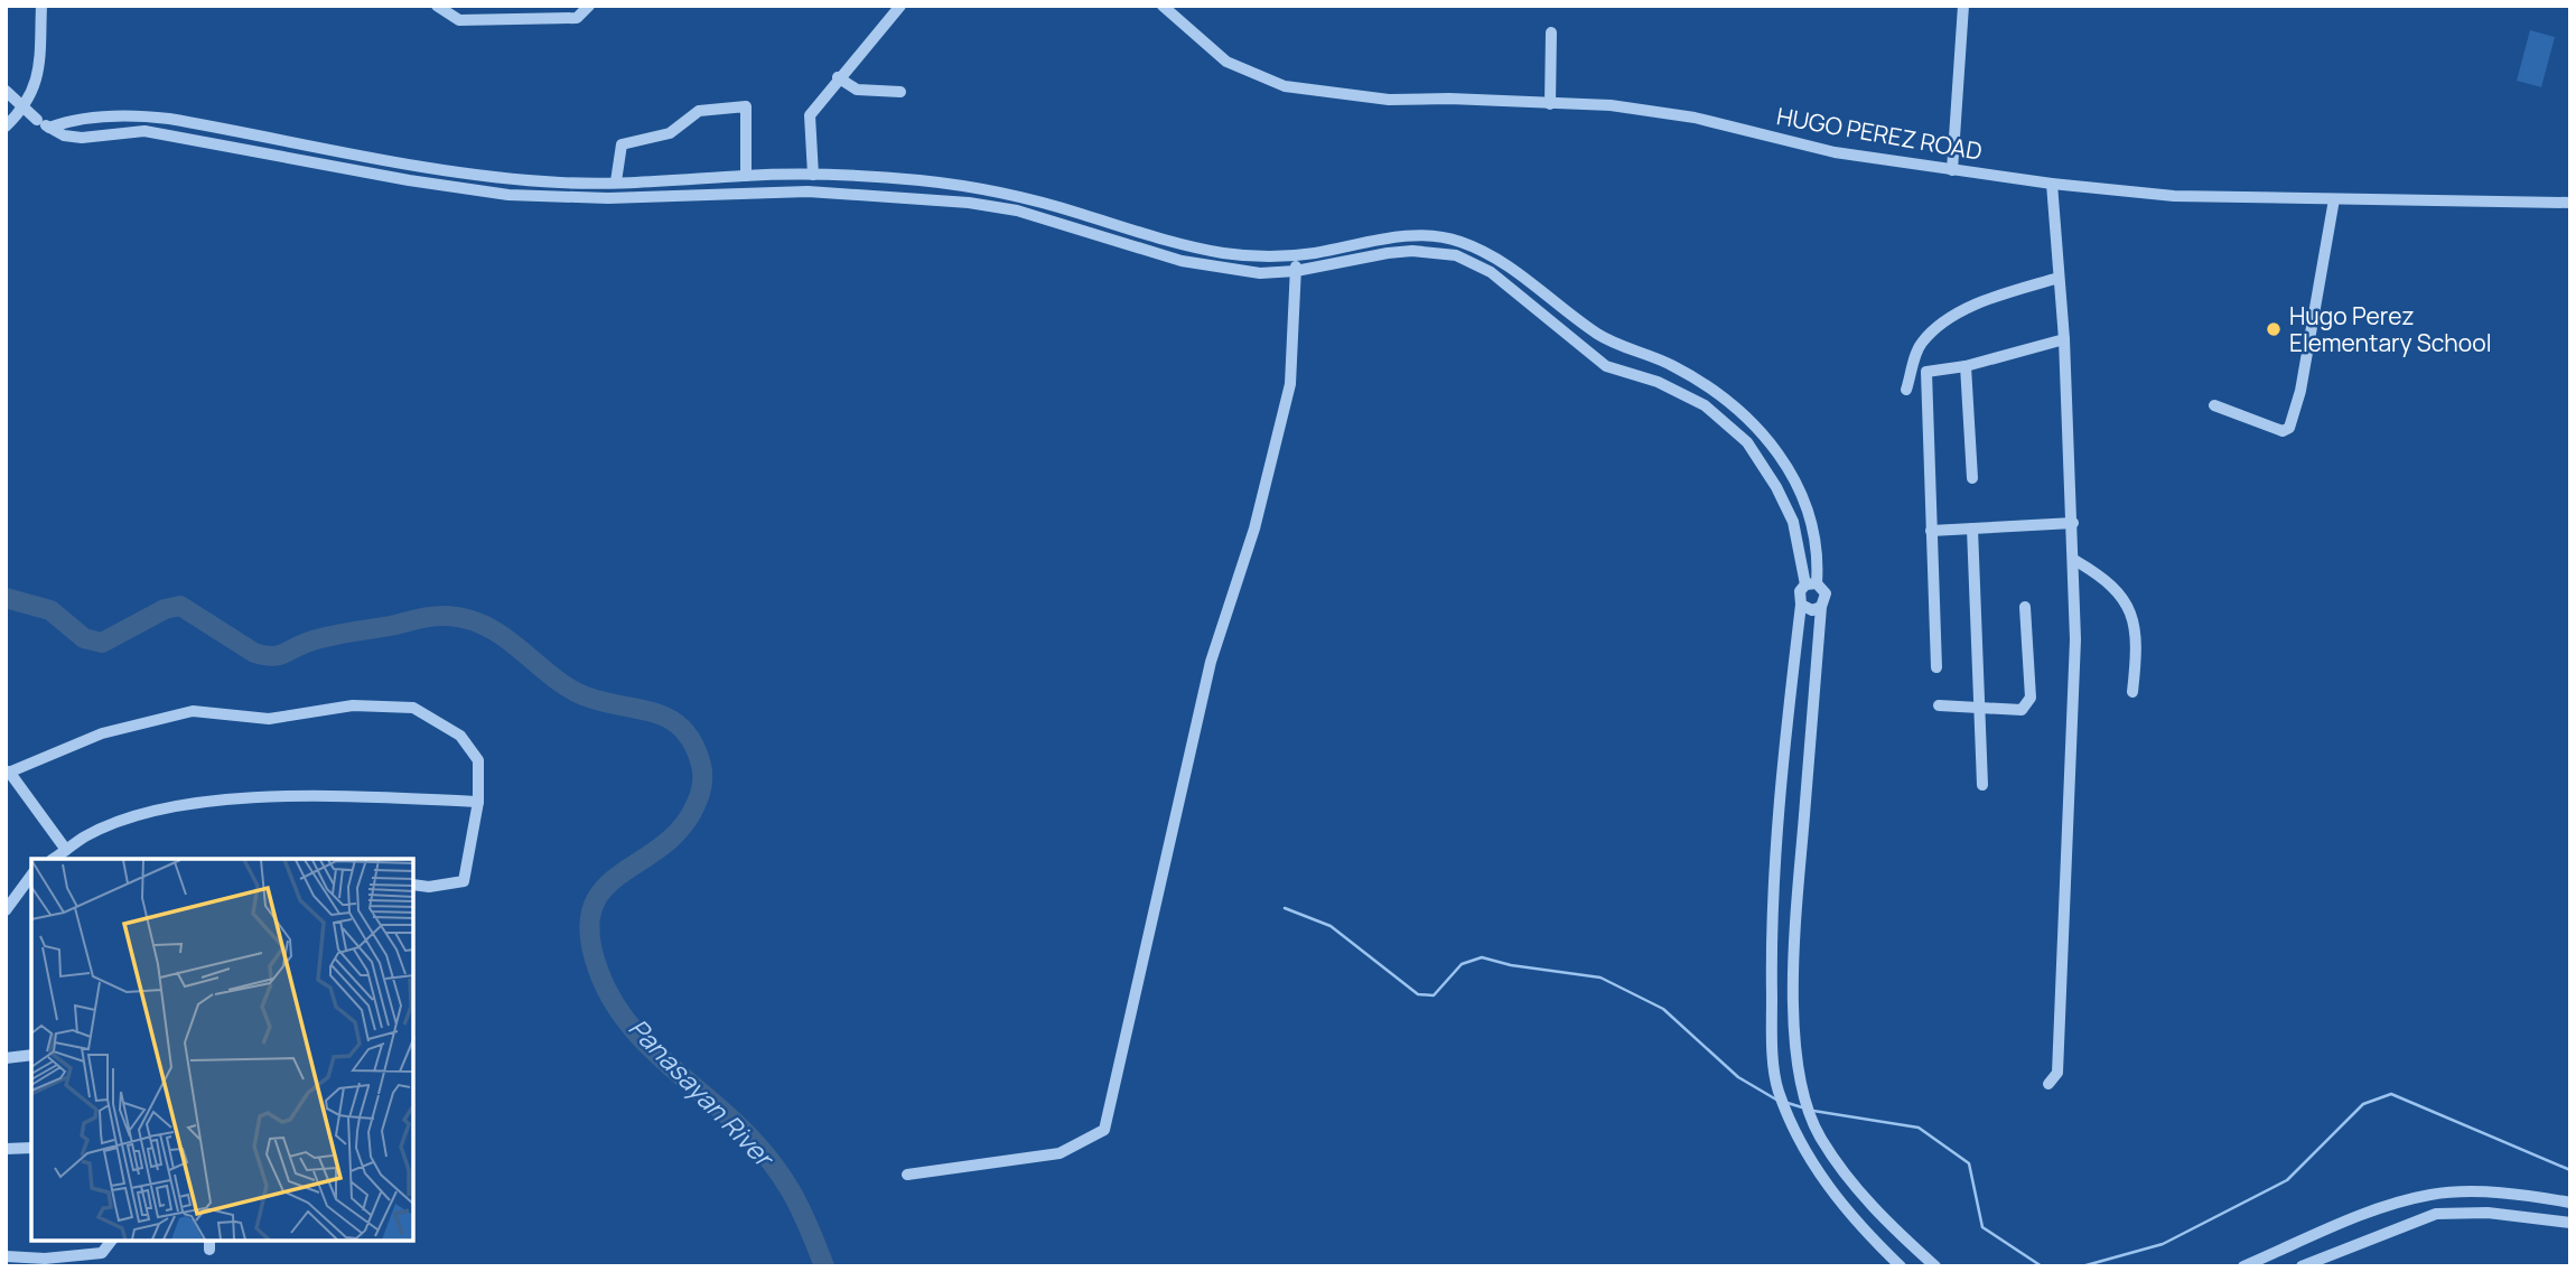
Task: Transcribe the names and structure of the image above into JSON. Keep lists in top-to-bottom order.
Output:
{
  "streets": {
    "street": ["HUGO PEREZ ROAD"]
  },
  "water": ["Panasayan River"],
  "places": ["Hugo Perez Elementary School"]
}
